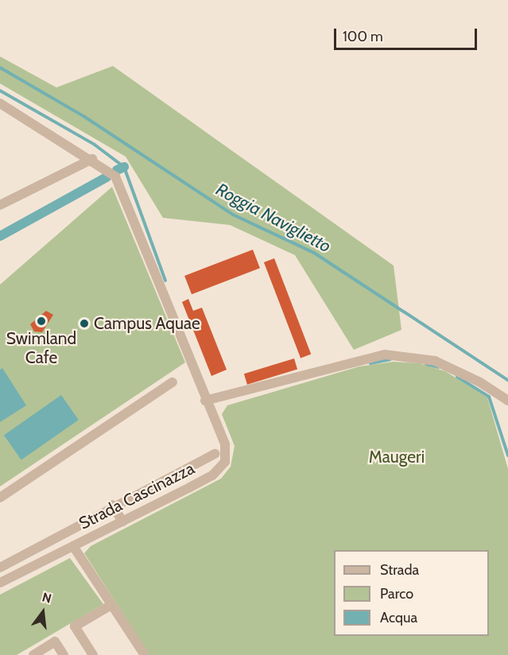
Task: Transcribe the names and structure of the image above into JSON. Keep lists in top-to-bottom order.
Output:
{
  "streets": {
    "street": ["Strada Cascinazza"]
  },
  "water": ["Roggia Naviglietto"],
  "parks": ["Maugeri"],
  "places": ["Swimland Cafe", "Campus Aquae"],
  "legend": ["Strada", "Parco", "Acqua"],
  "scale_bar": "100 m",
  "north": "top"
}
